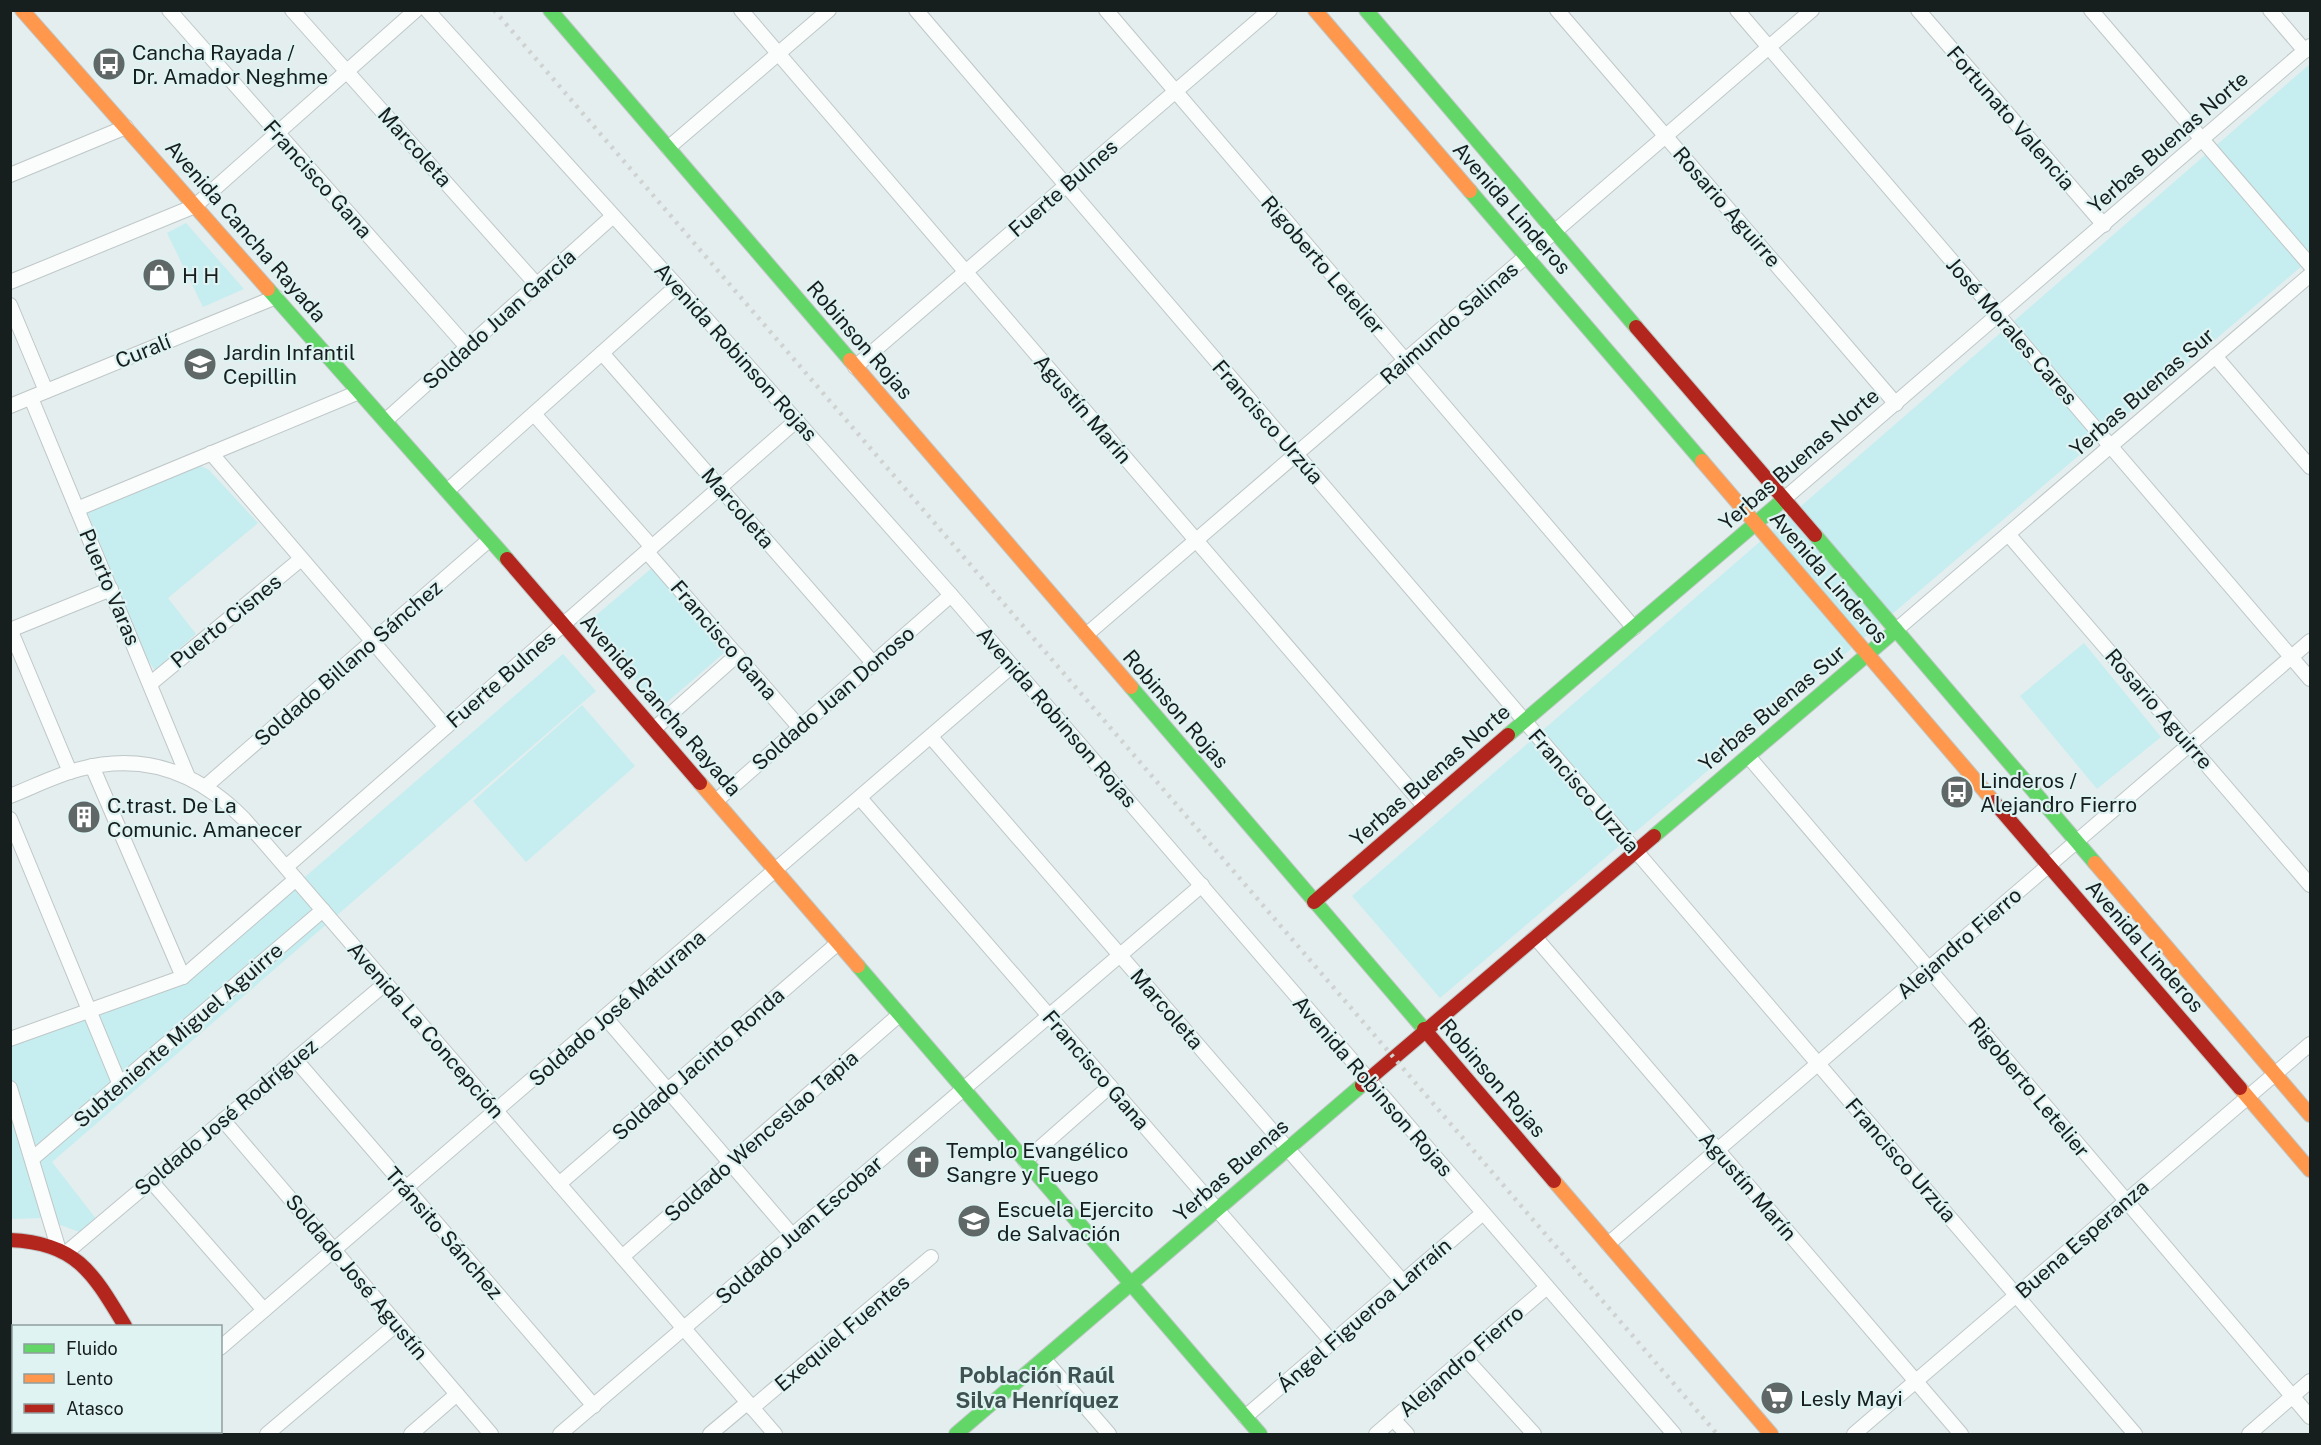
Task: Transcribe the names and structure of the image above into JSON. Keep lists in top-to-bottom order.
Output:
{
  "streets": {
    "street": [
      "Fortunato Valencia",
      "Yerbas Buenas Norte",
      "Marcoleta",
      "Francisco Gana",
      "Fuerte Bulnes",
      "Rosario Aguirre",
      "Avenida Linderos",
      "Avenida Cancha Rayada",
      "Rigoberto Letelier",
      "Soldado Juan García",
      "Raimundo Salinas",
      "José Morales Cares",
      "Robinson Rojas",
      "Curalí",
      "Avenida Robinson Rojas",
      "Yerbas Buenas Sur",
      "Agustín Marín",
      "Francisco Urzúa",
      "Puerto Varas",
      "Puerto Cisnes",
      "Soldado Billano Sánchez",
      "Soldado Juan Donoso",
      "Alejandro Fierro",
      "Soldado José Maturana",
      "Avenida La Concepción",
      "Subteniente Miguel Aguirre",
      "Soldado Jacinto Ronda",
      "Soldado José Rodríguez",
      "Soldado Wenceslao Tapia",
      "Yerbas Buenas",
      "Soldado Juan Escobar",
      "Tránsito Sánchez",
      "Buena Esperanza",
      "Soldado José Agustín",
      "Ángel Figueroa Larraín",
      "Exequiel Fuentes"
    ]
  },
  "crossings": [
    ["Fortunato Valencia", "Yerbas Buenas Norte"],
    ["Yerbas Buenas Norte", "Rosario Aguirre"],
    ["Yerbas Buenas Norte", "Avenida Linderos"],
    ["Yerbas Buenas Norte", "Rigoberto Letelier"],
    ["Yerbas Buenas Norte", "José Morales Cares"],
    ["Yerbas Buenas Norte", "Robinson Rojas"],
    ["Yerbas Buenas Norte", "Agustín Marín"],
    ["Yerbas Buenas Norte", "Francisco Urzúa"],
    ["Marcoleta", "Fuerte Bulnes"],
    ["Marcoleta", "Soldado Juan García"],
    ["Marcoleta", "Soldado Juan Donoso"],
    ["Marcoleta", "Soldado José Maturana"],
    ["Marcoleta", "Yerbas Buenas"],
    ["Marcoleta", "Soldado Juan Escobar"],
    ["Marcoleta", "Ángel Figueroa Larraín"],
    ["Francisco Gana", "Fuerte Bulnes"],
    ["Francisco Gana", "Soldado Juan García"],
    ["Francisco Gana", "Soldado Juan Donoso"],
    ["Francisco Gana", "Soldado José Maturana"],
    ["Francisco Gana", "Yerbas Buenas"],
    ["Francisco Gana", "Soldado Juan Escobar"],
    ["Francisco Gana", "Ángel Figueroa Larraín"],
    ["Fuerte Bulnes", "Avenida Cancha Rayada"],
    ["Fuerte Bulnes", "Rigoberto Letelier"],
    ["Fuerte Bulnes", "Robinson Rojas"],
    ["Fuerte Bulnes", "Avenida Robinson Rojas"],
    ["Fuerte Bulnes", "Agustín Marín"],
    ["Fuerte Bulnes", "Francisco Urzúa"],
    ["Fuerte Bulnes", "Avenida La Concepción"],
    ["Rosario Aguirre", "Raimundo Salinas"],
    ["Rosario Aguirre", "Yerbas Buenas Sur"],
    ["Rosario Aguirre", "Alejandro Fierro"],
    ["Avenida Linderos", "Raimundo Salinas"],
    ["Avenida Linderos", "Yerbas Buenas Sur"],
    ["Avenida Linderos", "Alejandro Fierro"],
    ["Avenida Linderos", "Buena Esperanza"],
    ["Avenida Cancha Rayada", "Soldado Juan García"],
    ["Avenida Cancha Rayada", "Curalí"],
    ["Avenida Cancha Rayada", "Soldado Billano Sánchez"],
    ["Avenida Cancha Rayada", "Soldado Juan Donoso"],
    ["Avenida Cancha Rayada", "Soldado José Maturana"],
    ["Avenida Cancha Rayada", "Soldado Jacinto Ronda"],
    ["Avenida Cancha Rayada", "Soldado Wenceslao Tapia"],
    ["Avenida Cancha Rayada", "Yerbas Buenas"],
    ["Avenida Cancha Rayada", "Soldado Juan Escobar"],
    ["Avenida Cancha Rayada", "Ángel Figueroa Larraín"],
    ["Rigoberto Letelier", "Raimundo Salinas"],
    ["Rigoberto Letelier", "Yerbas Buenas Sur"],
    ["Rigoberto Letelier", "Alejandro Fierro"],
    ["Rigoberto Letelier", "Buena Esperanza"],
    ["Soldado Juan García", "Avenida Robinson Rojas"],
    ["Raimundo Salinas", "José Morales Cares"],
    ["Raimundo Salinas", "Robinson Rojas"],
    ["Raimundo Salinas", "Agustín Marín"],
    ["Raimundo Salinas", "Francisco Urzúa"],
    ["José Morales Cares", "Yerbas Buenas Sur"],
    ["José Morales Cares", "Alejandro Fierro"],
    ["Robinson Rojas", "Yerbas Buenas Sur"],
    ["Robinson Rojas", "Alejandro Fierro"],
    ["Robinson Rojas", "Yerbas Buenas"],
    ["Curalí", "Puerto Varas"],
    ["Avenida Robinson Rojas", "Soldado Juan Donoso"],
    ["Avenida Robinson Rojas", "Alejandro Fierro"],
    ["Avenida Robinson Rojas", "Soldado José Maturana"],
    ["Avenida Robinson Rojas", "Yerbas Buenas"],
    ["Avenida Robinson Rojas", "Soldado Juan Escobar"],
    ["Avenida Robinson Rojas", "Ángel Figueroa Larraín"],
    ["Yerbas Buenas Sur", "Agustín Marín"],
    ["Yerbas Buenas Sur", "Francisco Urzúa"],
    ["Yerbas Buenas Sur", "Yerbas Buenas"],
    ["Agustín Marín", "Alejandro Fierro"],
    ["Agustín Marín", "Buena Esperanza"],
    ["Francisco Urzúa", "Alejandro Fierro"],
    ["Francisco Urzúa", "Buena Esperanza"],
    ["Puerto Varas", "Puerto Cisnes"],
    ["Puerto Varas", "Avenida La Concepción"],
    ["Soldado Billano Sánchez", "Avenida La Concepción"],
    ["Soldado José Maturana", "Avenida La Concepción"],
    ["Soldado José Maturana", "Tránsito Sánchez"],
    ["Soldado José Maturana", "Soldado José Agustín"],
    ["Avenida La Concepción", "Subteniente Miguel Aguirre"],
    ["Avenida La Concepción", "Soldado Jacinto Ronda"],
    ["Avenida La Concepción", "Soldado José Rodríguez"],
    ["Avenida La Concepción", "Soldado Wenceslao Tapia"],
    ["Avenida La Concepción", "Soldado Juan Escobar"],
    ["Avenida La Concepción", "Exequiel Fuentes"],
    ["Soldado José Rodríguez", "Tránsito Sánchez"],
    ["Soldado José Rodríguez", "Soldado José Agustín"],
    ["Soldado Juan Escobar", "Tránsito Sánchez"]
  ],
  "districts": ["Población Raúl Silva Henríquez"],
  "places": {
    "bus stop": ["Cancha Rayada / Dr. Amador Neghme", "Linderos / Alejandro Fierro"],
    "shop": ["H H"],
    "school or university": ["Jardin Infantil Cepillin", "Escuela Ejercito de Salvación"],
    "building": ["C.trast. De La Comunic. Amanecer"],
    "church": ["Templo Evangélico Sangre y Fuego"],
    "supermarket": ["Lesly Mayi"]
  },
  "legend": ["Fluido", "Lento", "Atasco"]
}
